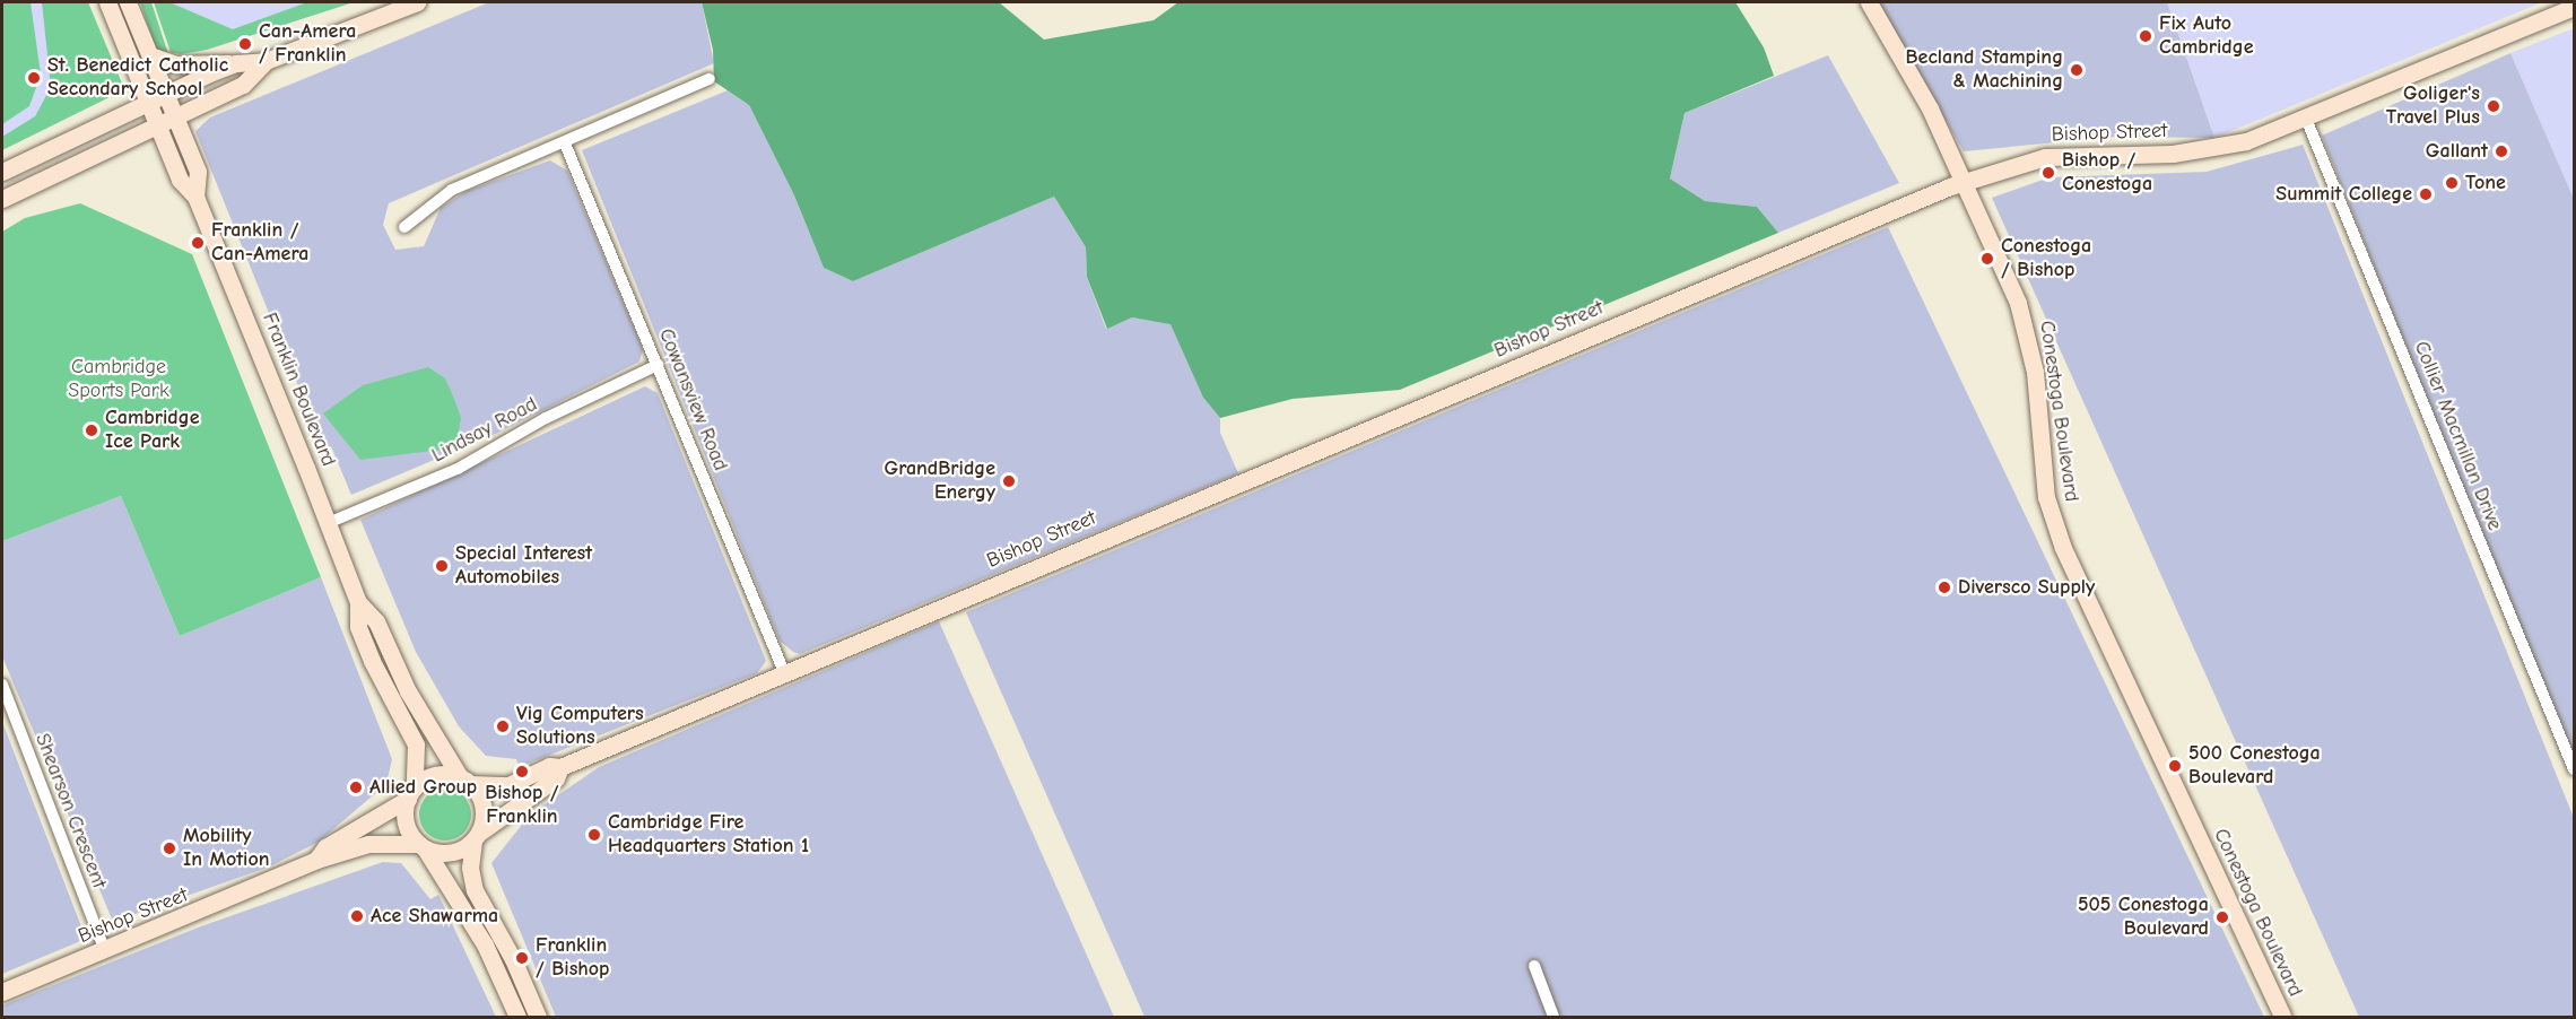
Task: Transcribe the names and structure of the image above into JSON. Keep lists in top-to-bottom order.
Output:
{
  "streets": {
    "main road": ["Bishop Street", "Franklin Boulevard", "Conestoga Boulevard"],
    "street": [
      "Cowansview Road",
      "Lindsay Road",
      "Collier Macmillan Drive",
      "Shearson Crescent"
    ]
  },
  "crossings": [
    ["Bishop Street", "Franklin Boulevard"],
    ["Bishop Street", "Cowansview Road"],
    ["Bishop Street", "Conestoga Boulevard"],
    ["Bishop Street", "Collier Macmillan Drive"],
    ["Bishop Street", "Shearson Crescent"],
    ["Franklin Boulevard", "Lindsay Road"],
    ["Cowansview Road", "Lindsay Road"]
  ],
  "parks": ["Cambridge Sports Park"],
  "places": [
    "Fix Auto Cambridge",
    "Can-Amera / Franklin",
    "Becland Stamping & Machining",
    "St. Benedict Catholic Secondary School",
    "Goliger's Travel Plus",
    "Gallant",
    "Bishop / Conestoga",
    "Tone",
    "Summit College",
    "Franklin / Can-Amera",
    "Conestoga / Bishop",
    "Cambridge Ice Park",
    "GrandBridge Energy",
    "Special Interest Automobiles",
    "Diversco Supply",
    "Vig Computers Solutions",
    "500 Conestoga Boulevard",
    "Bishop / Franklin",
    "Allied Group",
    "Cambridge Fire Headquarters Station 1",
    "Mobility In Motion",
    "Ace Shawarma",
    "505 Conestoga Boulevard",
    "Franklin / Bishop"
  ]
}
